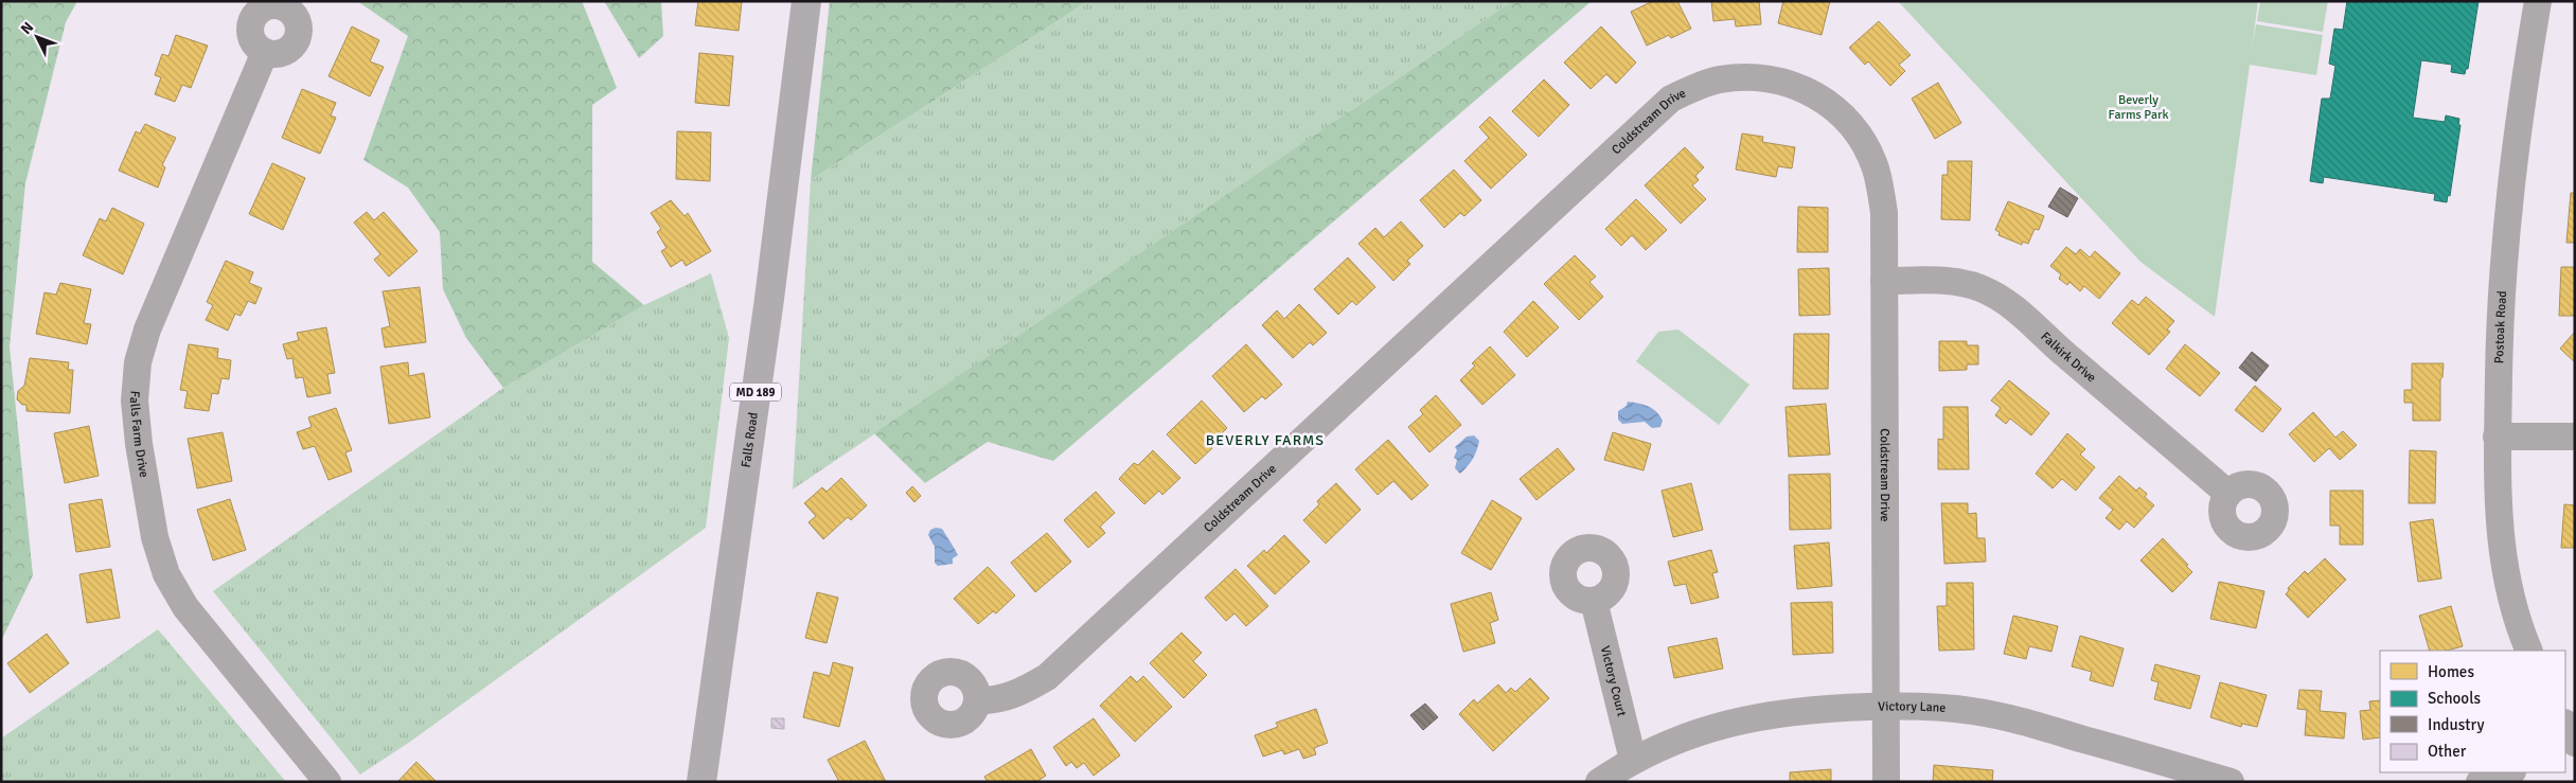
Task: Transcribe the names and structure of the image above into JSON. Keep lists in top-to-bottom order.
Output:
{
  "streets": {
    "main road": ["MD 189", "Falls Road"],
    "street": [
      "Coldstream Drive",
      "Postoak Road",
      "Falkirk Drive",
      "Falls Farm Drive",
      "Victory Court",
      "Victory Lane"
    ]
  },
  "crossings": [
    ["Coldstream Drive", "Falkirk Drive"],
    ["Coldstream Drive", "Victory Lane"],
    ["Victory Court", "Victory Lane"]
  ],
  "districts": ["BEVERLY FARMS"],
  "parks": ["Beverly Farms Park"],
  "legend": [
    "Homes",
    "Schools",
    "Industry",
    "Other"
  ],
  "north": "top left"
}
